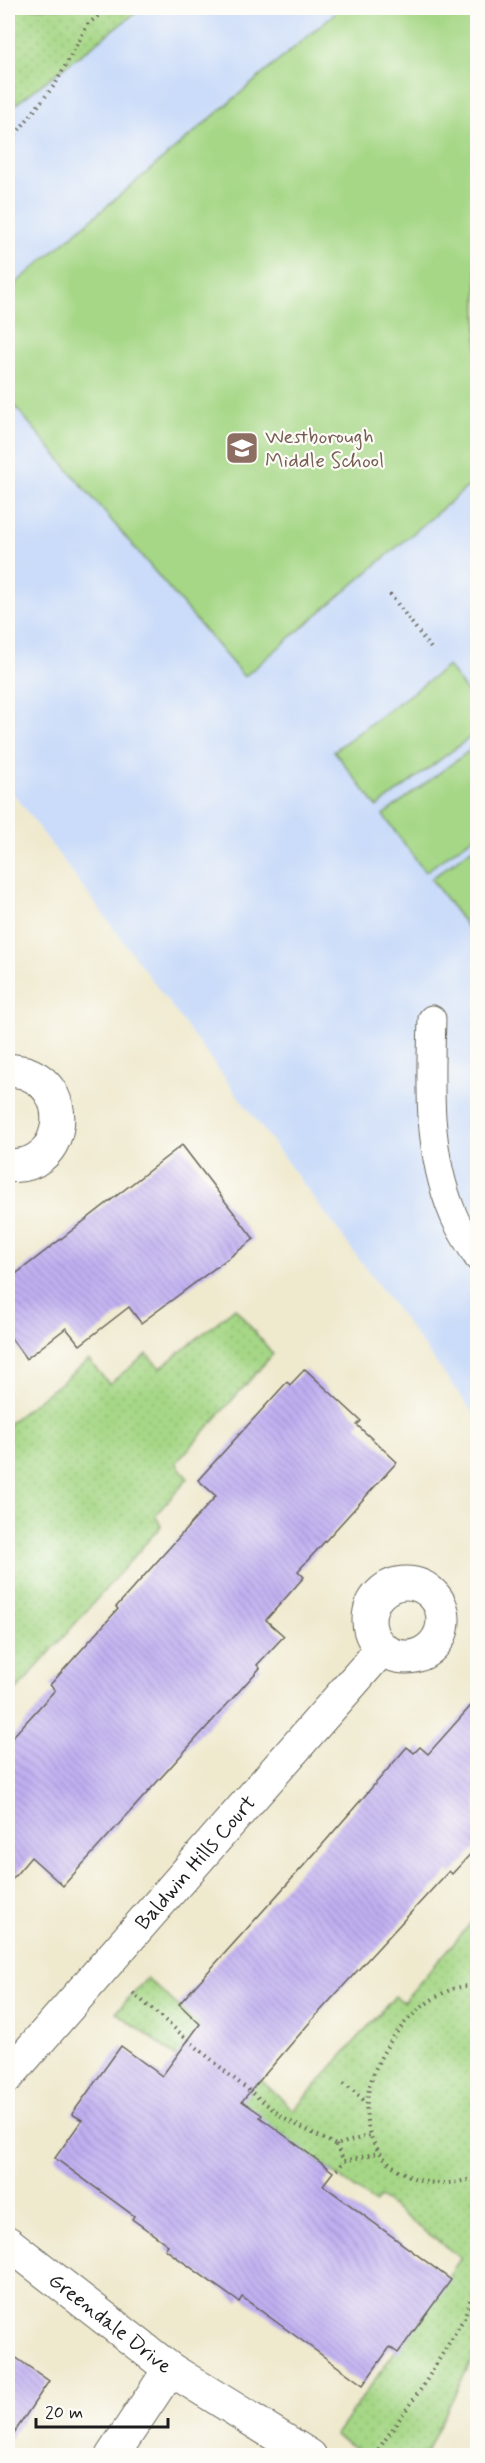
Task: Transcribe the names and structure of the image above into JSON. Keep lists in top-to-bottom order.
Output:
{
  "streets": {
    "street": ["Baldwin Hills Court", "Greendale Drive"]
  },
  "places": {
    "school or university": ["Westborough Middle School"]
  },
  "scale_bar": "20 m"
}
